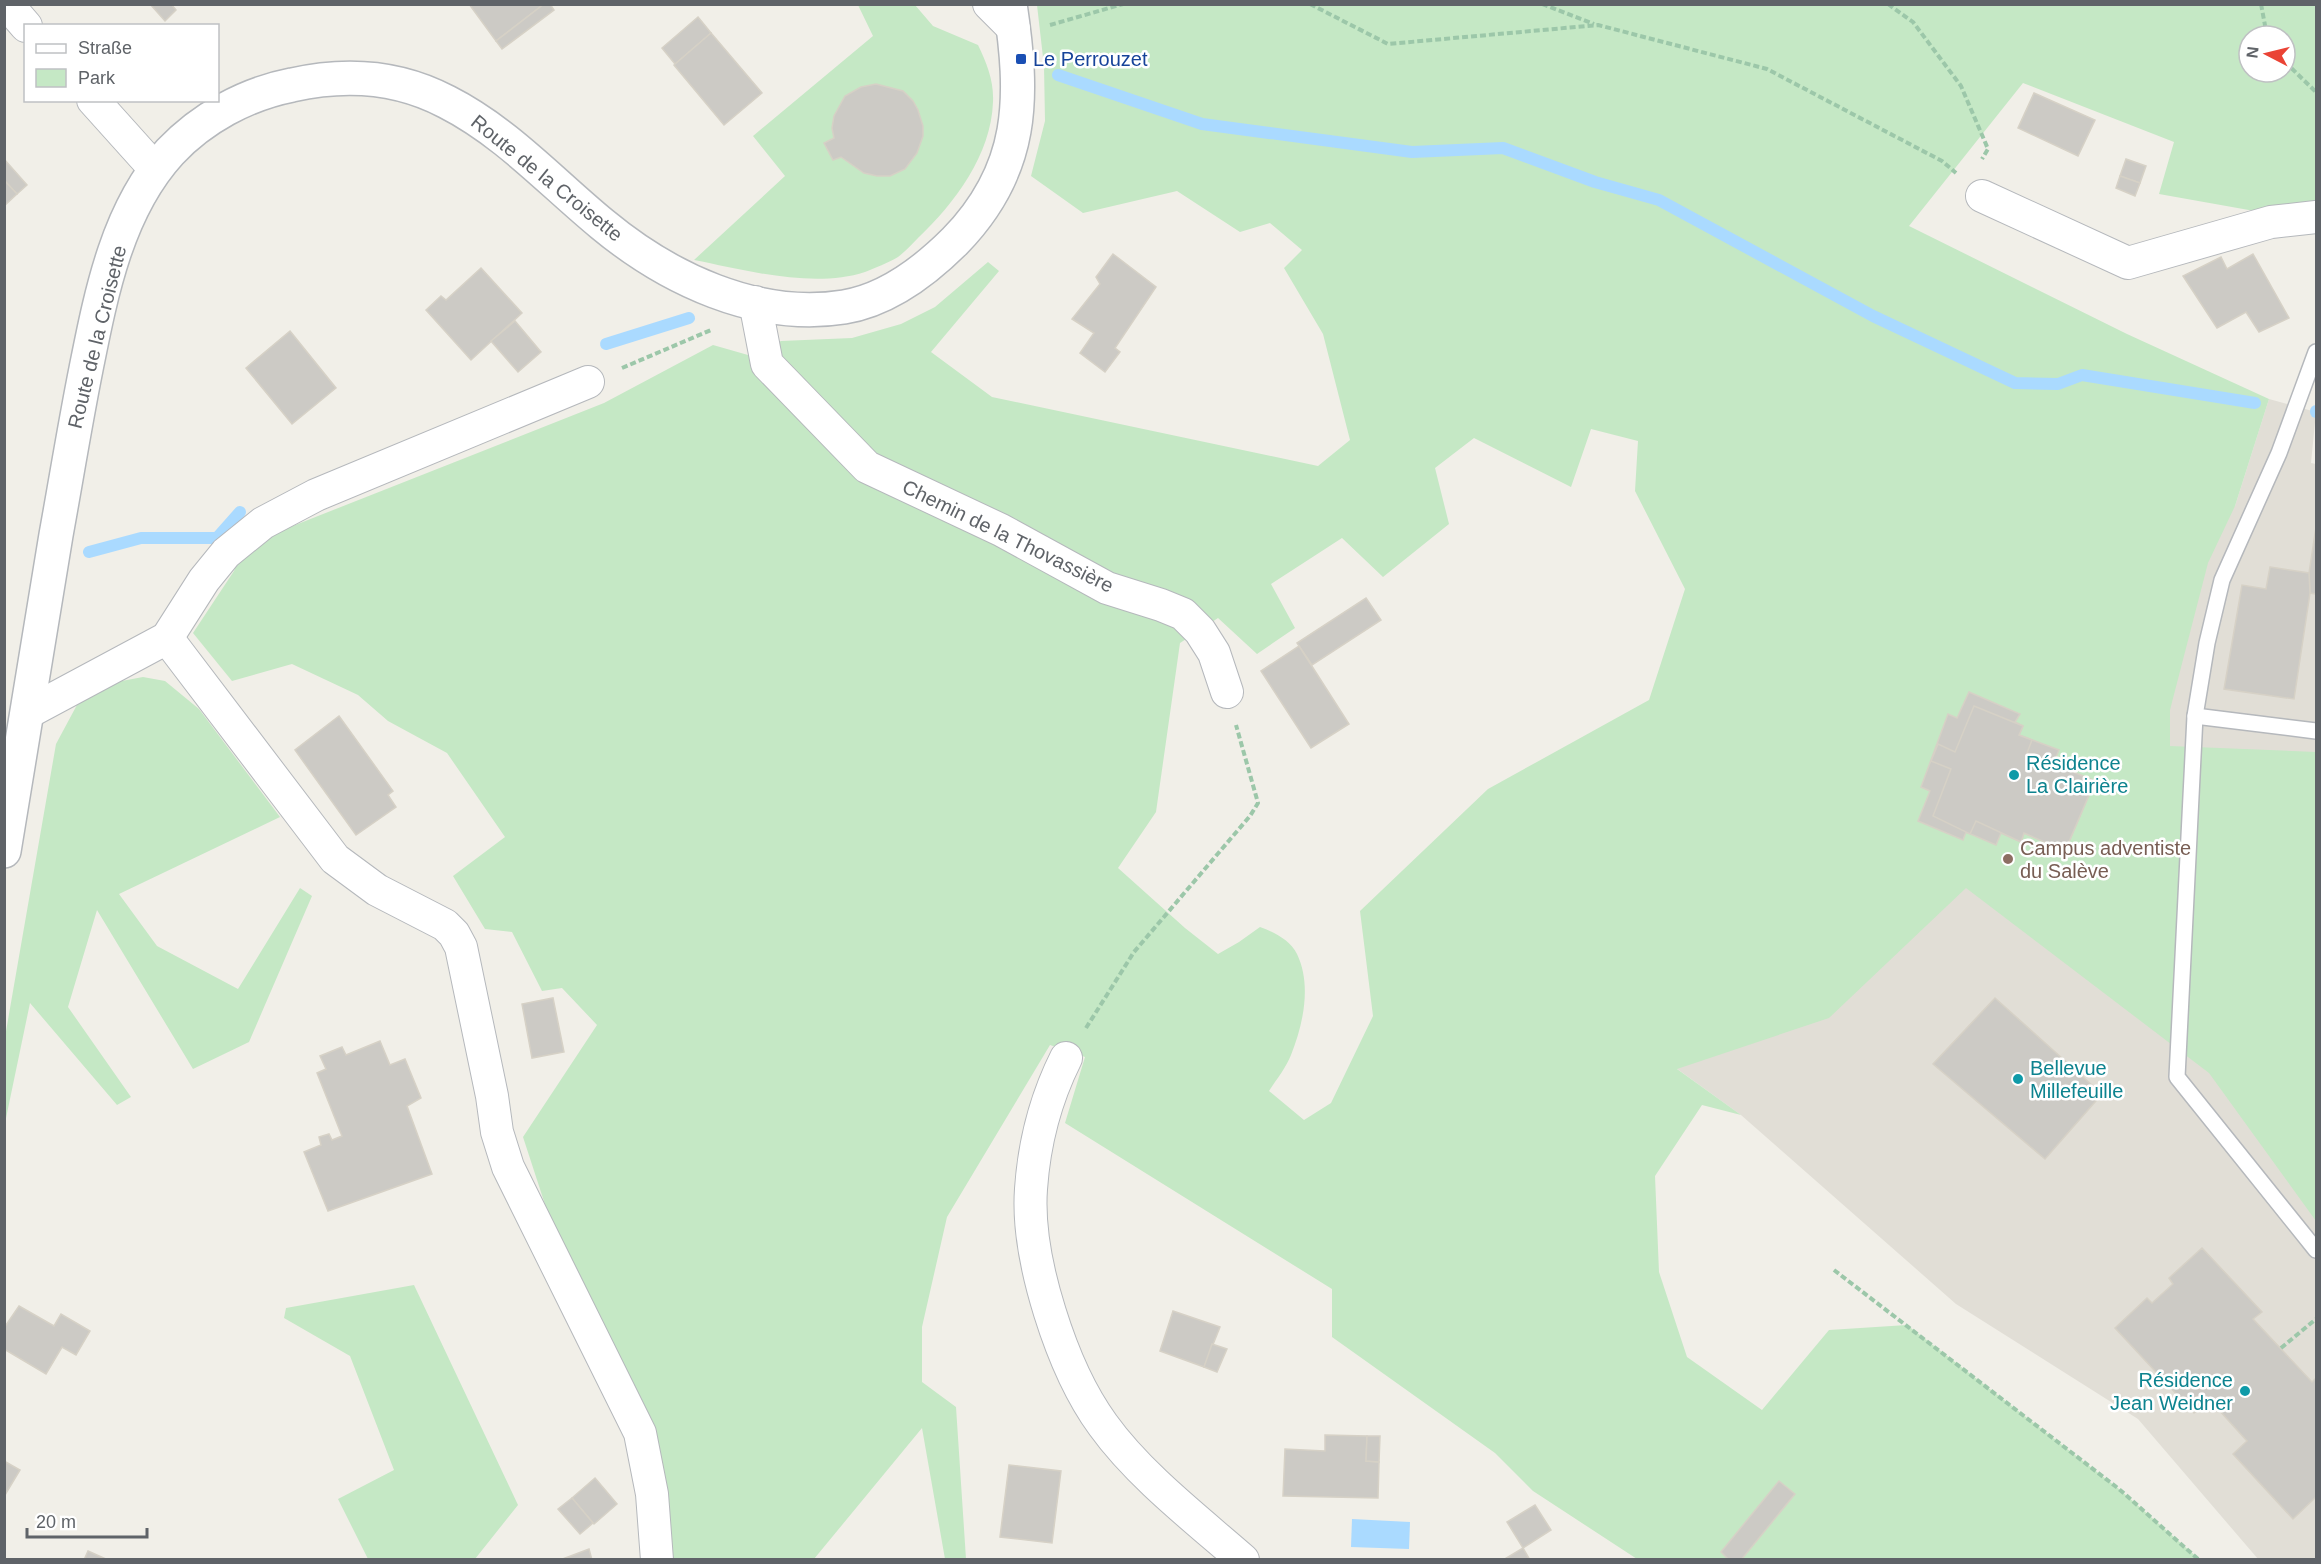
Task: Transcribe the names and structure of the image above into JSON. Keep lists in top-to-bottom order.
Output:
{
  "streets": {
    "street": ["Route de la Croisette", "Chemin de la Thovassière"]
  },
  "crossings": [
    ["Route de la Croisette", "Chemin de la Thovassière"]
  ],
  "places": {
    "transit": ["Le Perrouzet"],
    "other": [
      "Résidence La Clairière",
      "Campus adventiste du Salève",
      "Bellevue Millefeuille",
      "Résidence Jean Weidner"
    ]
  },
  "legend": ["Straße", "Park"],
  "scale_bar": "20 m",
  "north": "left"
}
